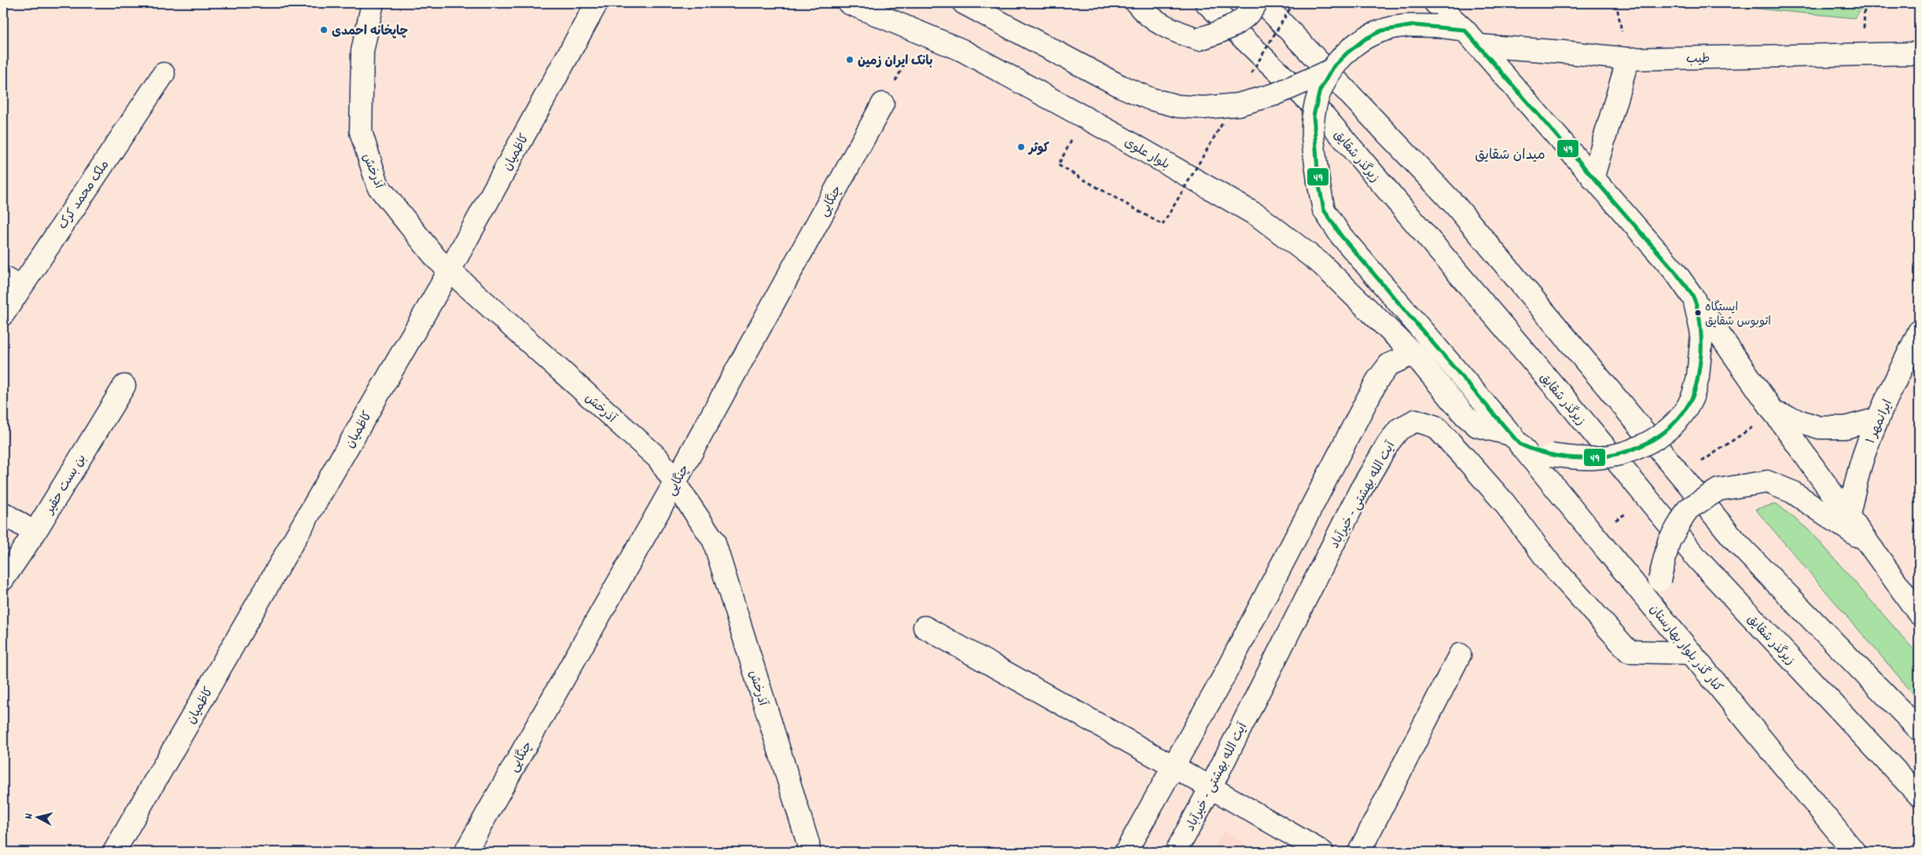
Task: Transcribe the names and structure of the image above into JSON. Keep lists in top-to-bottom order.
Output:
{
  "streets": {
    "main road": [
      "طیب",
      "کاظمیان",
      "بلوار علوی",
      "زیرگذر شقایق",
      "آذرخش",
      "ملک محمد کرک",
      "چنگایی",
      "ایرانمهر ۱",
      "بن بست حقیر",
      "آیت الله بهشتی - خیرآباد",
      "کنار گذر بلوار بهارستان"
    ]
  },
  "crossings": [
    ["کاظمیان", "آذرخش"],
    ["بلوار علوی", "کنار گذر بلوار بهارستان"],
    ["آذرخش", "چنگایی"],
    ["آیت الله بهشتی - خیرآباد", "کنار گذر بلوار بهارستان"]
  ],
  "districts": ["میدان شقایق"],
  "places": [
    "چاپخانه احمدی",
    "بانک ایران زمین",
    "کوثر",
    "ایستگاه اتوبوس شقایق"
  ],
  "lines": ["transit line 49"],
  "north": "left"
}
